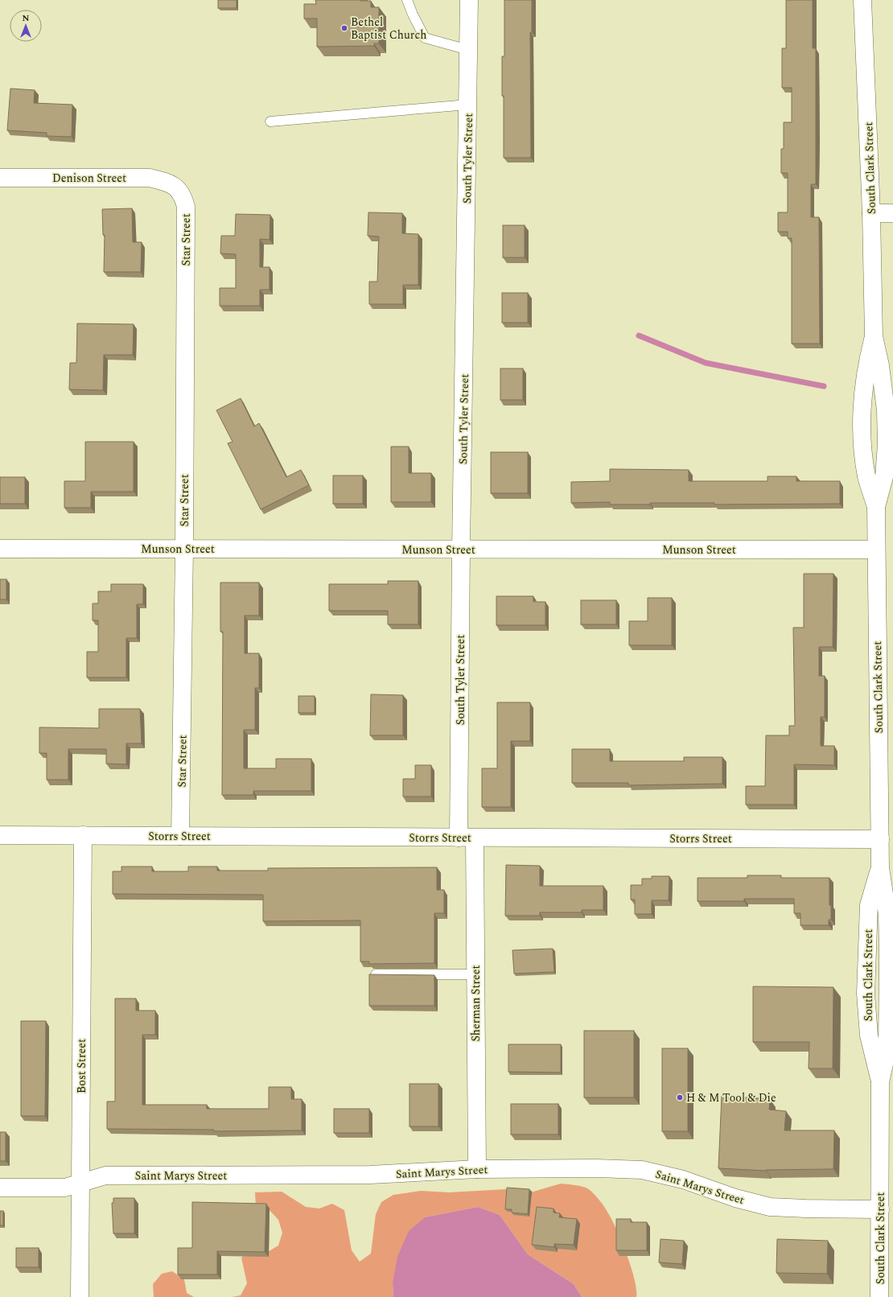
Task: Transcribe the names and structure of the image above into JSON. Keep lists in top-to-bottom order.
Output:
{
  "streets": {
    "street": [
      "South Tyler Street",
      "South Clark Street",
      "Denison Street",
      "Star Street",
      "Munson Street",
      "Storrs Street",
      "Sherman Street",
      "Bost Street",
      "Saint Marys Street"
    ]
  },
  "crossings": [
    ["South Tyler Street", "Munson Street"],
    ["South Tyler Street", "Storrs Street"],
    ["South Tyler Street", "Sherman Street"],
    ["South Clark Street", "Munson Street"],
    ["South Clark Street", "Storrs Street"],
    ["South Clark Street", "Saint Marys Street"],
    ["Denison Street", "Star Street"],
    ["Star Street", "Munson Street"],
    ["Star Street", "Storrs Street"],
    ["Storrs Street", "Sherman Street"],
    ["Storrs Street", "Bost Street"],
    ["Sherman Street", "Saint Marys Street"],
    ["Bost Street", "Saint Marys Street"]
  ],
  "places": ["Bethel Baptist Church", "H & M Tool & Die"],
  "north": "top"
}
